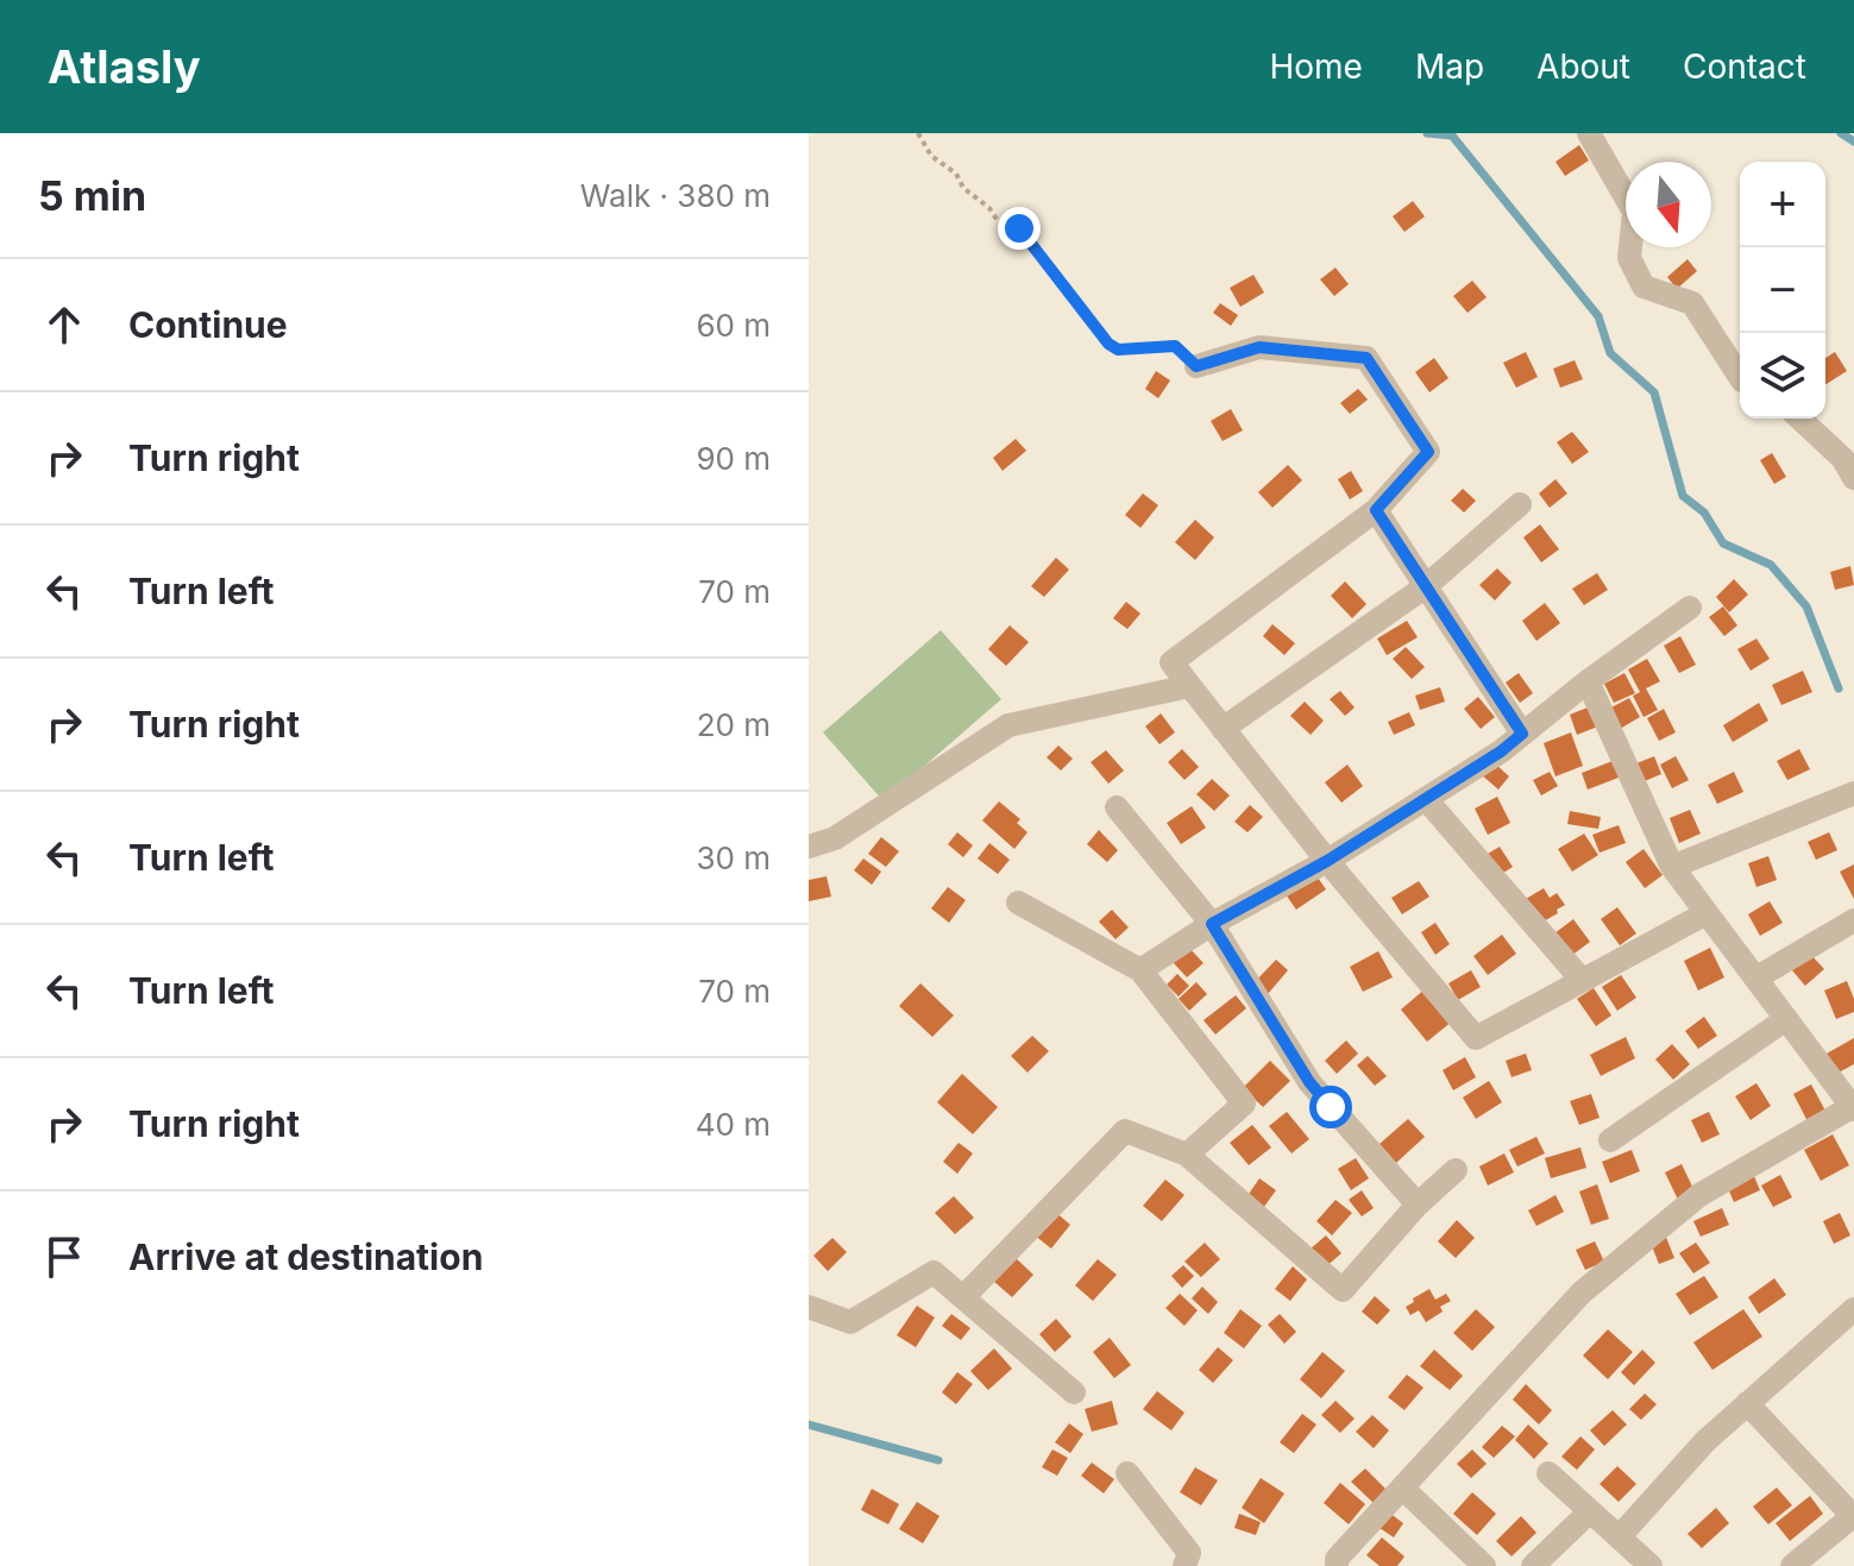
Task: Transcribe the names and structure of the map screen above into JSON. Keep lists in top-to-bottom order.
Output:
{
  "north": "bottom",
  "page": {
    "header": "Atlasly",
    "nav": [
      "Home",
      "Map",
      "About",
      "Contact"
    ],
    "heading": ["5 min", "Walk · 380 m"],
    "map_buttons": ["+", "−"],
    "list": [
      ["Continue", "60 m"],
      ["Turn right", "90 m"],
      ["Turn left", "70 m"],
      ["Turn right", "20 m"],
      ["Turn left", "30 m"],
      ["Turn left", "70 m"],
      ["Turn right", "40 m"],
      "Arrive at destination"
    ]
  }
}
